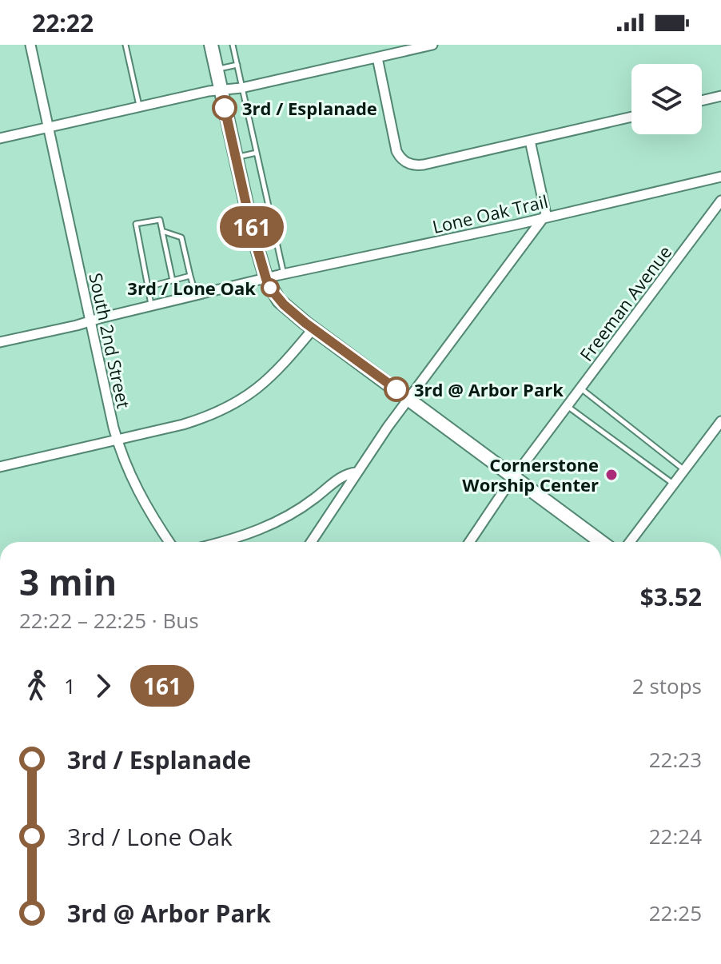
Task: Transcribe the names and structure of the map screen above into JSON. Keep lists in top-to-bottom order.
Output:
{
  "streets": {
    "street": ["Lone Oak Trail", "Freeman Avenue", "South 2nd Street"]
  },
  "crossings": [
    ["Lone Oak Trail", "South 2nd Street"]
  ],
  "places": [
    "3rd / Esplanade",
    "3rd / Lone Oak",
    "3rd @ Arbor Park",
    "Cornerstone Worship Center"
  ],
  "lines": ["bus line 161"],
  "page": {
    "status": "22:22",
    "on_map": "161",
    "heading": ["3 min", "22:22 – 22:25 · Bus", "$3.52"],
    "legs": ["1", "161", "2 stops"],
    "list": [
      {
        "name": "3rd / Esplanade",
        "value": "22:23"
      },
      {
        "name": "3rd / Lone Oak",
        "value": "22:24"
      },
      {
        "name": "3rd @ Arbor Park",
        "value": "22:25"
      }
    ]
  }
}
